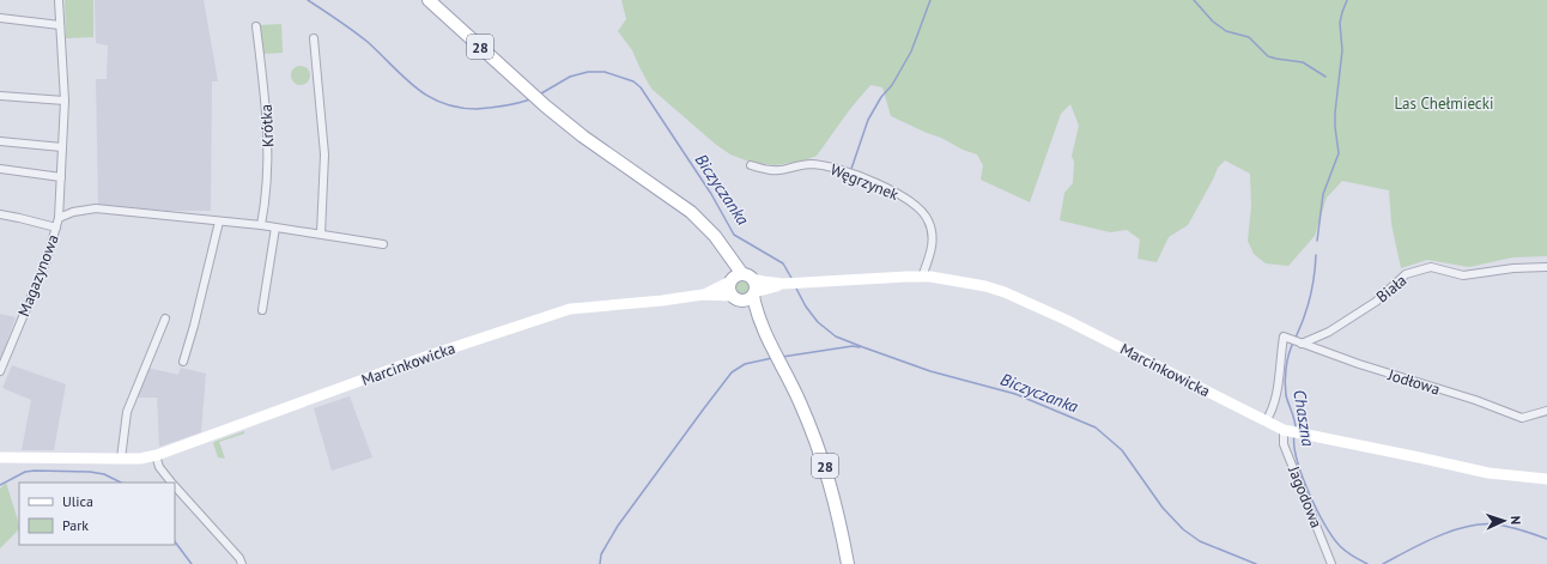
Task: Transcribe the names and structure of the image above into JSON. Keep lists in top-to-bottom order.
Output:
{
  "streets": {
    "main road": ["28"],
    "street": [
      "Krótka",
      "Węgrzynek",
      "Magazynowa",
      "Biała",
      "Marcinkowicka",
      "Jodłowa",
      "Jagodowa"
    ]
  },
  "crossings": [
    ["28", "Marcinkowicka"],
    ["Węgrzynek", "Marcinkowicka"],
    ["Biała", "Jodłowa"],
    ["Marcinkowicka", "Jagodowa"]
  ],
  "water": ["Biczyczanka", "Chaszna"],
  "parks": ["Las Chełmiecki"],
  "legend": ["Ulica", "Park"],
  "north": "right"
}
